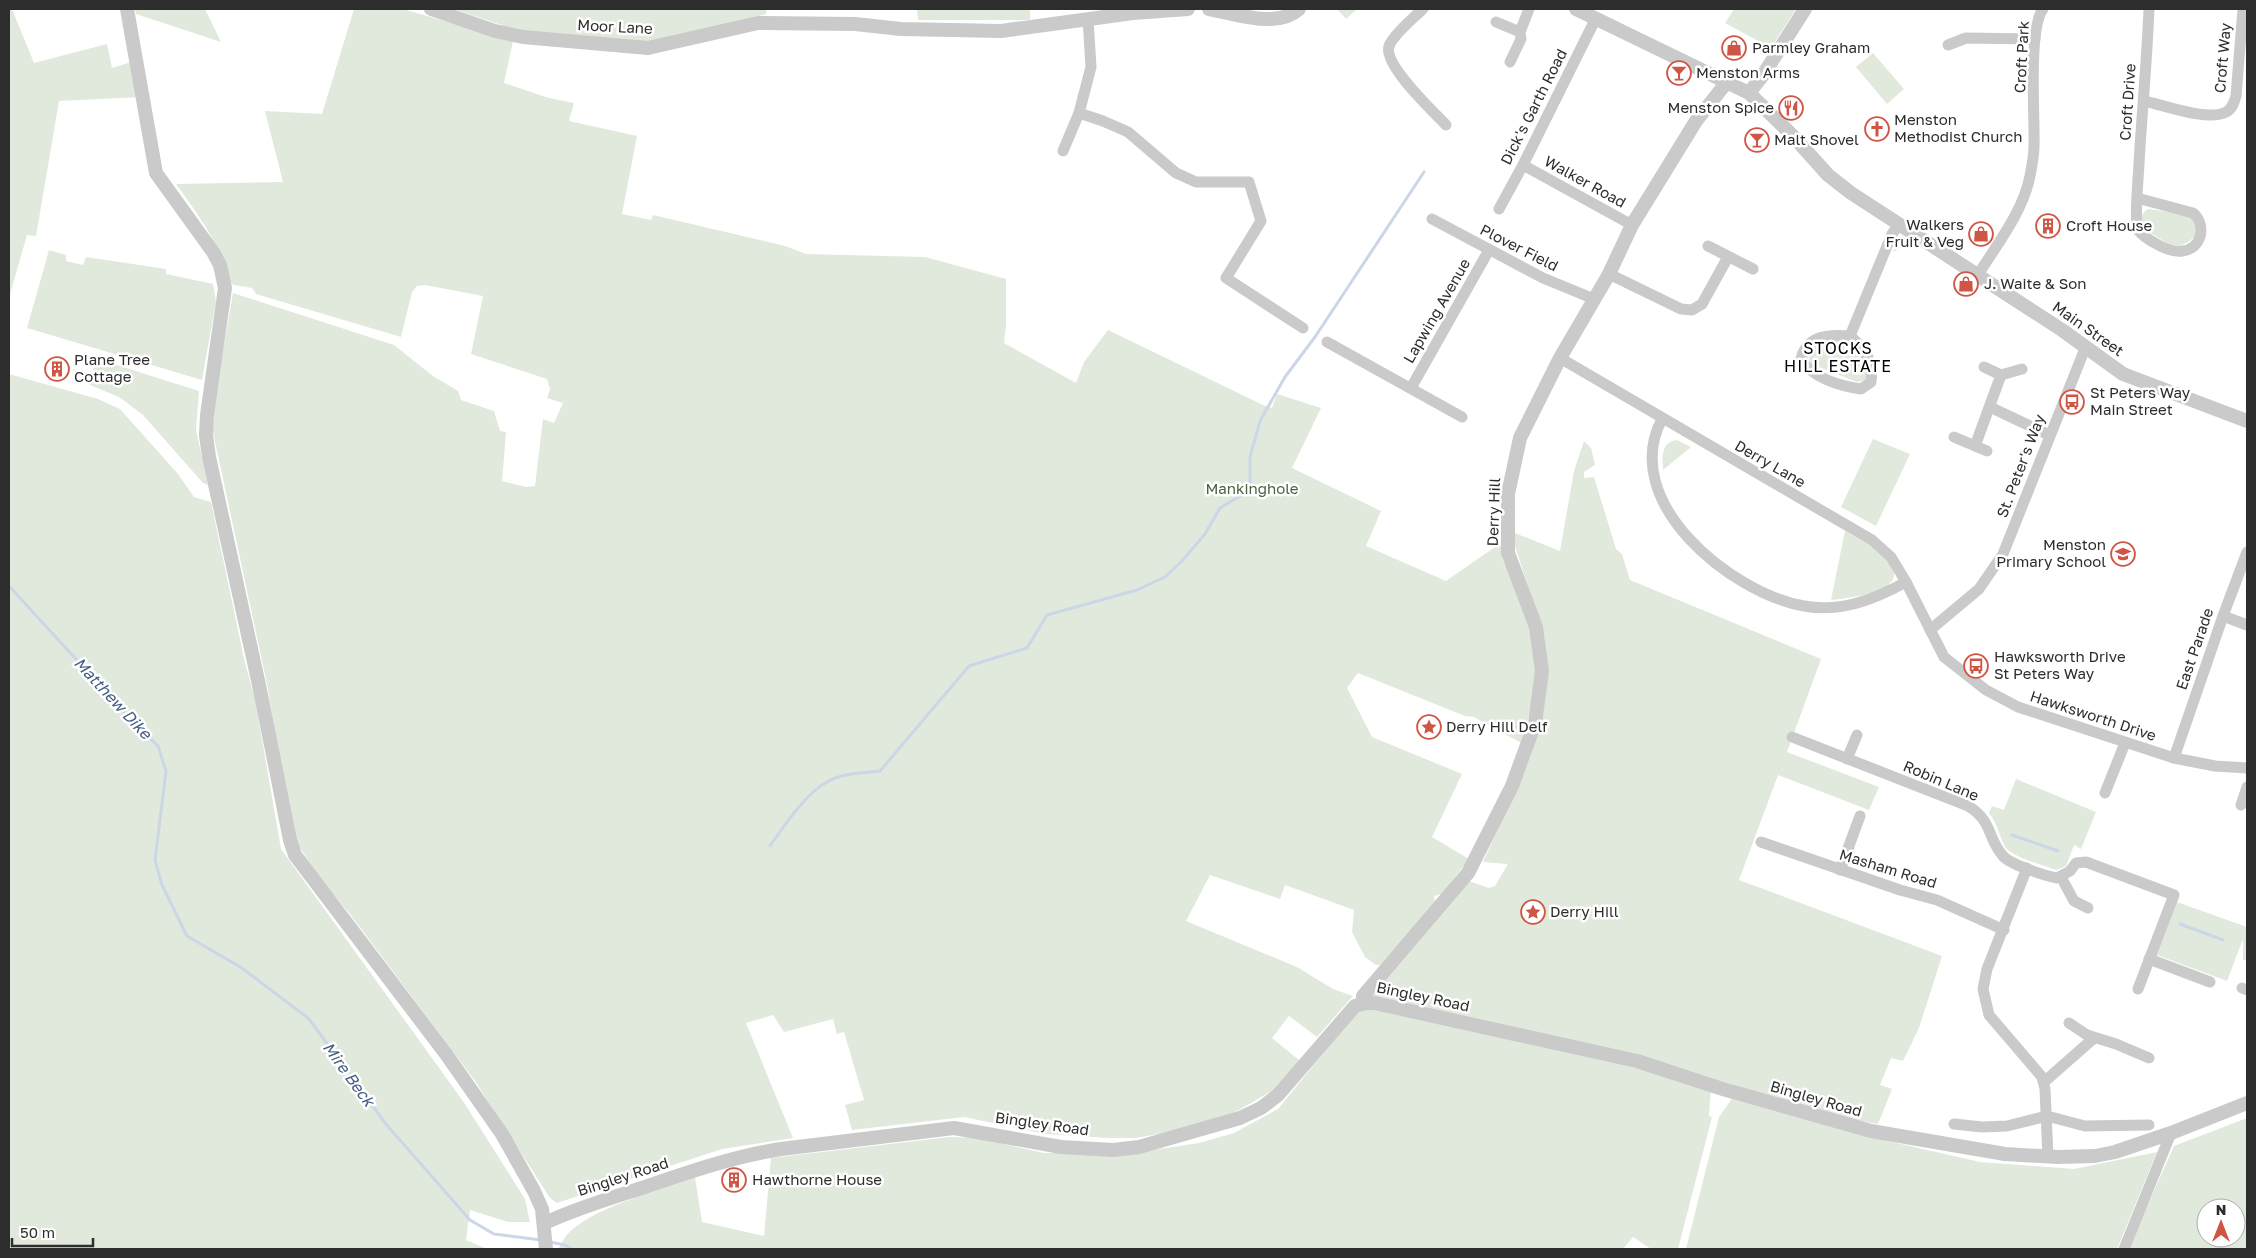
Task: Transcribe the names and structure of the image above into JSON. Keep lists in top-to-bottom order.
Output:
{
  "streets": {
    "street": [
      "Moor Lane",
      "Croft Park",
      "Croft Way",
      "Croft Drive",
      "Dick's Garth Road",
      "Walker Road",
      "Plover Field",
      "Lapwing Avenue",
      "Main Street",
      "Derry Lane",
      "St. Peter's Way",
      "Derry Hill",
      "East Parade",
      "Hawksworth Drive",
      "Robin Lane",
      "Masham Road",
      "Bingley Road"
    ]
  },
  "crossings": [
    ["Croft Park", "Main Street"],
    ["Croft Way", "Croft Drive"],
    ["Dick's Garth Road", "Walker Road"],
    ["Dick's Garth Road", "Main Street"],
    ["Walker Road", "Derry Hill"],
    ["Plover Field", "Lapwing Avenue"],
    ["Plover Field", "Derry Hill"],
    ["Main Street", "St. Peter's Way"],
    ["Main Street", "Derry Hill"],
    ["Derry Lane", "St. Peter's Way"],
    ["Derry Lane", "Derry Hill"],
    ["Derry Lane", "Hawksworth Drive"],
    ["St. Peter's Way", "Hawksworth Drive"],
    ["Derry Hill", "Bingley Road"],
    ["East Parade", "Hawksworth Drive"]
  ],
  "districts": ["STOCKS HILL ESTATE"],
  "water": ["Matthew Dike", "Mire Beck"],
  "parks": ["Mankinghole"],
  "places": {
    "shop": ["Parmley Graham", "Walkers Fruit & Veg", "J. Waite & Son"],
    "bar": ["Menston Arms", "Malt Shovel"],
    "restaurant": ["Menston Spice"],
    "church": ["Menston Methodist Church"],
    "building": ["Croft House", "Plane Tree Cottage", "Hawthorne House"],
    "bus stop": ["St Peters Way Main Street", "Hawksworth Drive St Peters Way"],
    "school or university": ["Menston Primary School"],
    "place": ["Derry Hill Delf", "Derry Hill"]
  },
  "scale_bar": "50 m",
  "north": "top"
}
